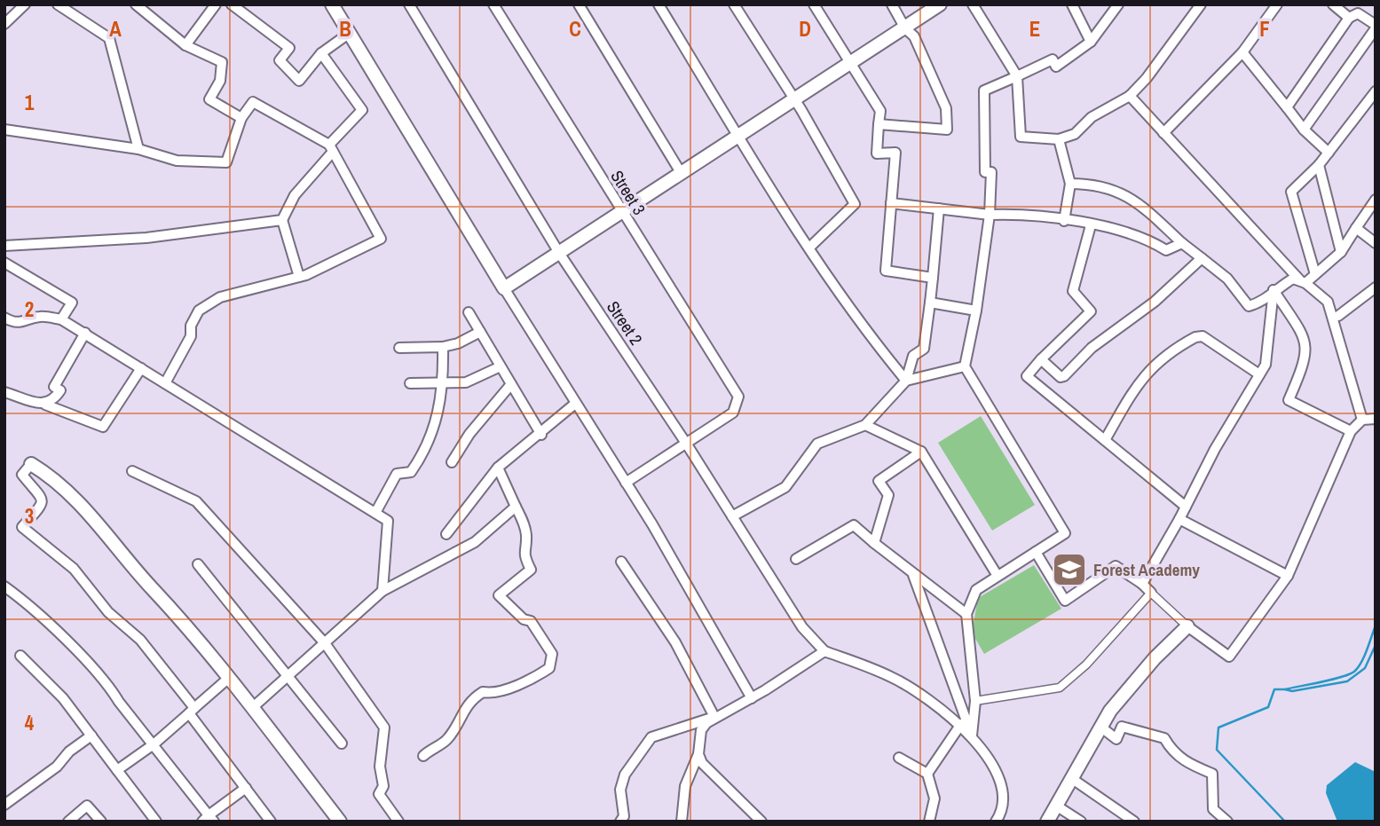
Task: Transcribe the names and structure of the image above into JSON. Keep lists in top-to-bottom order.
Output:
{
  "streets": {
    "street": ["Street 3", "Street 2"]
  },
  "crossings": [
    ["Street 3", "Street 2"]
  ],
  "places": {
    "school or university": ["Forest Academy"]
  },
  "grid": {
    "columns": [
      "A",
      "B",
      "C",
      "D",
      "E",
      "F"
    ],
    "rows": [
      "1",
      "2",
      "3",
      "4"
    ]
  }
}
